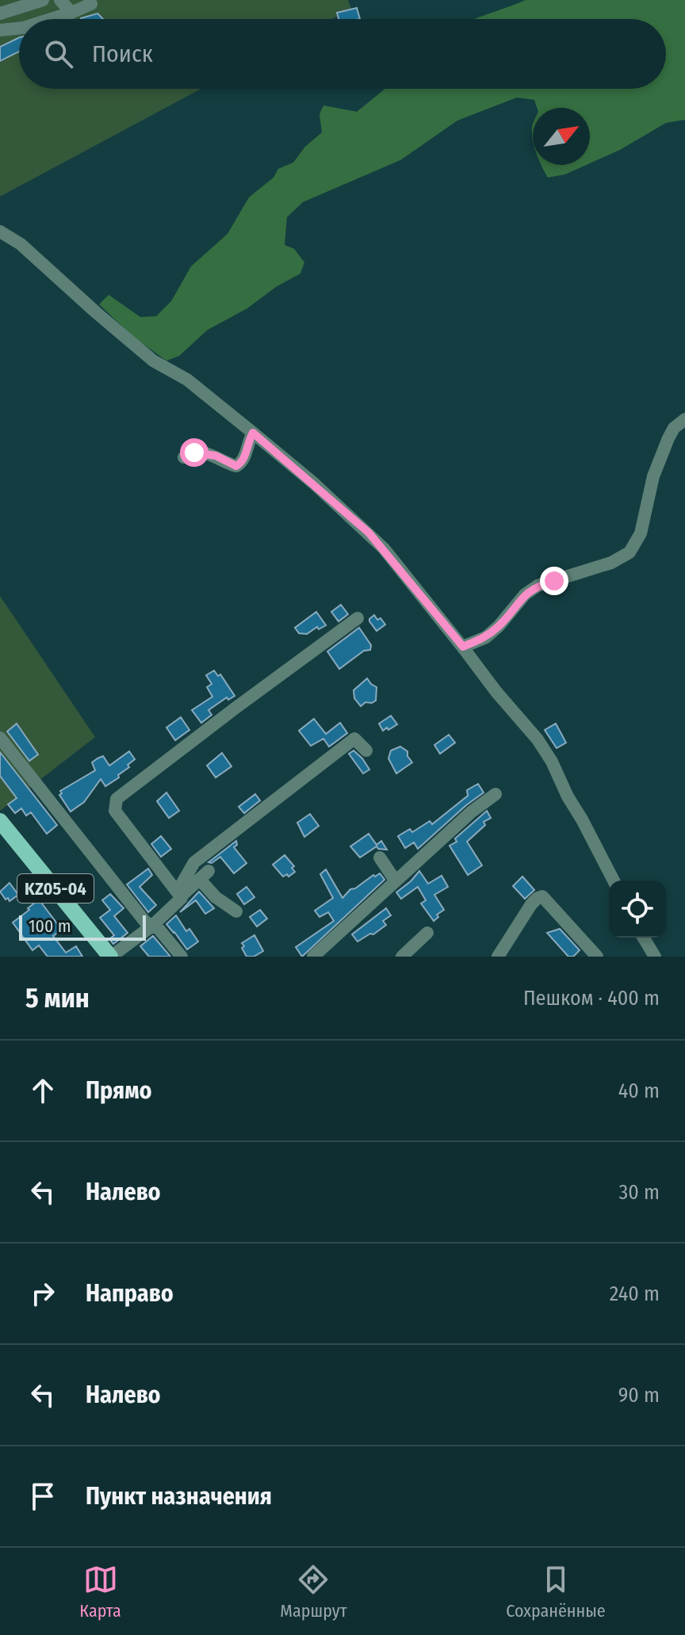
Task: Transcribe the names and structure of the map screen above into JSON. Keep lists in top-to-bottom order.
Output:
{
  "streets": {
    "main road": ["KZ05-04"]
  },
  "scale_bar": "100 m",
  "north": "top right",
  "page": {
    "search": "Поиск",
    "scale": "100 m",
    "heading": ["5 мин", "Пешком · 400 m"],
    "list": [
      ["Прямо", "40 m"],
      ["Налево", "30 m"],
      ["Направо", "240 m"],
      ["Налево", "90 m"],
      "Пункт назначения"
    ],
    "nav": ["Карта", "Маршрут", "Сохранённые"]
  }
}
